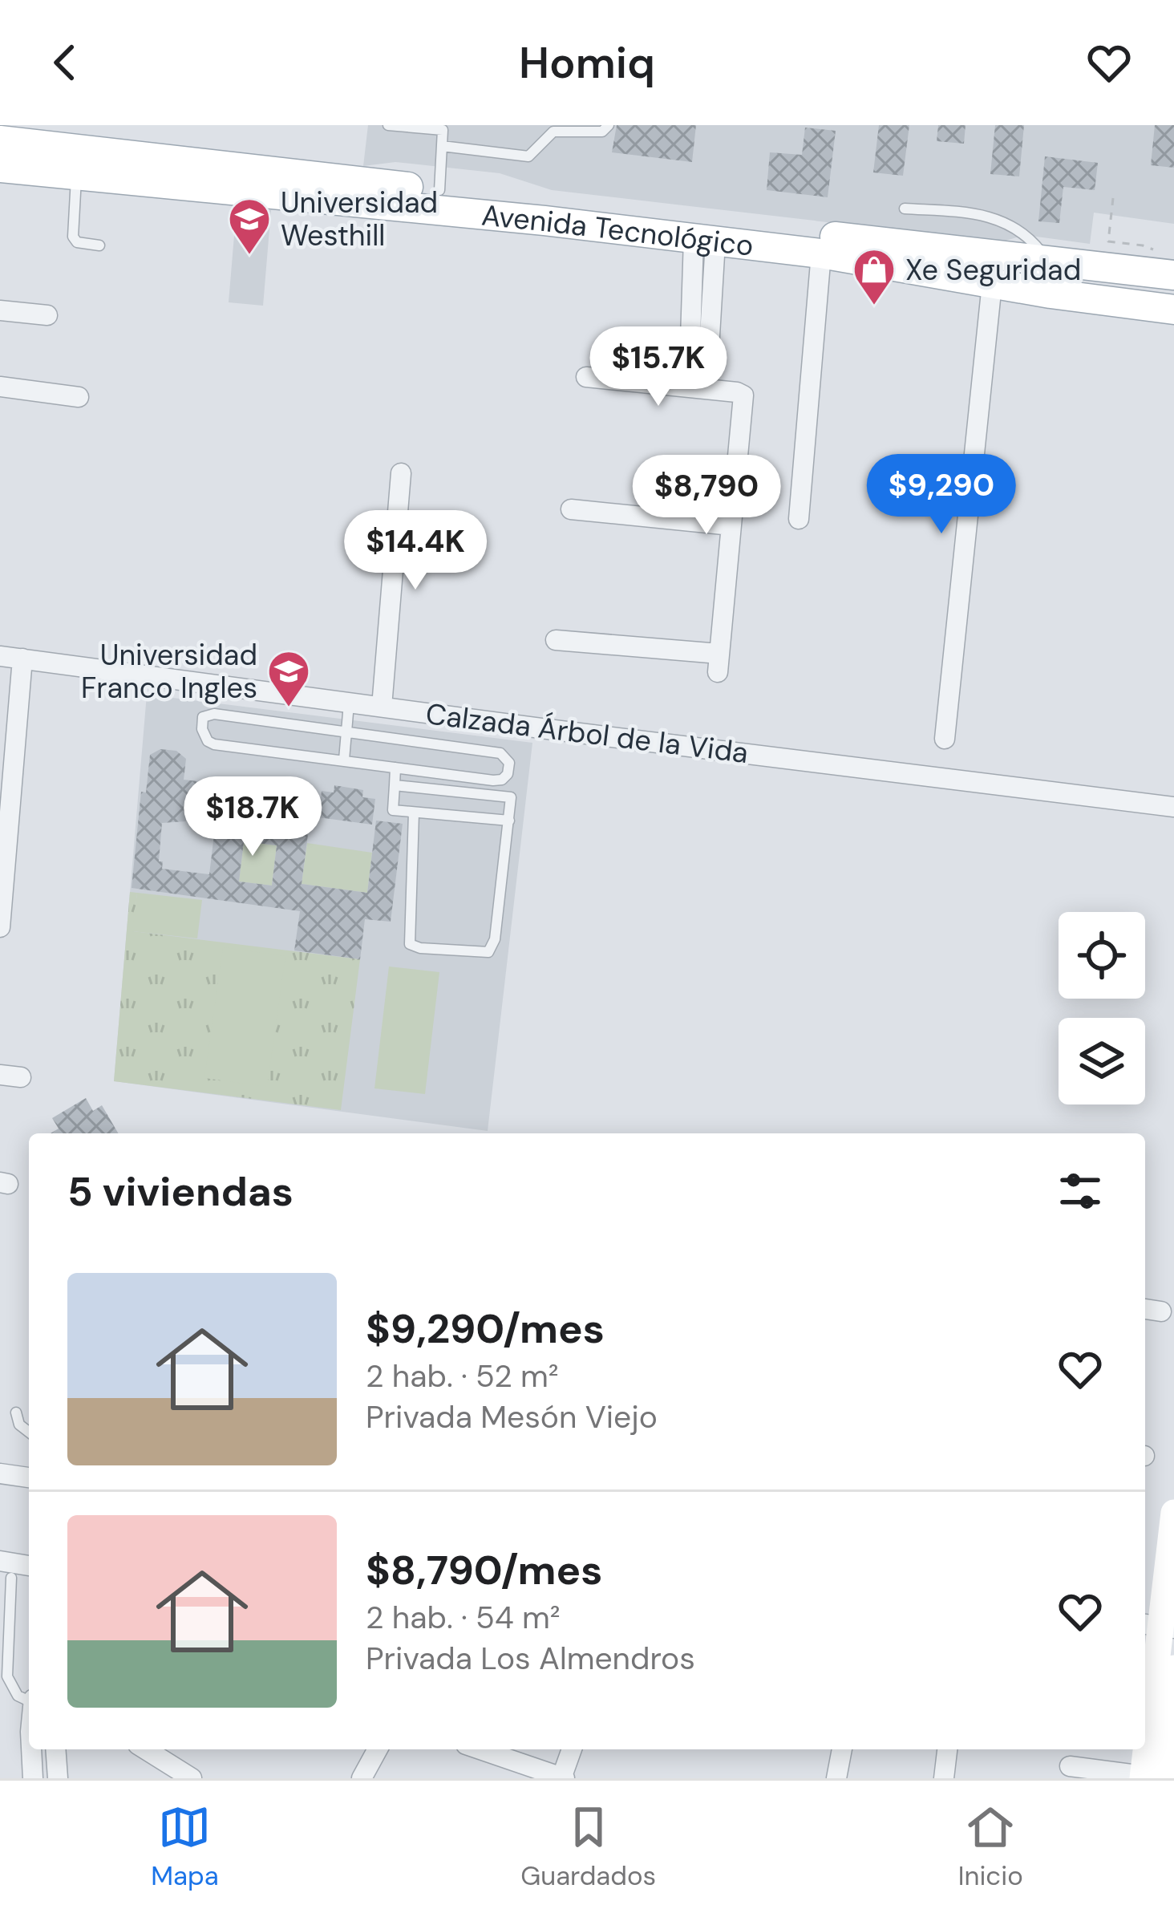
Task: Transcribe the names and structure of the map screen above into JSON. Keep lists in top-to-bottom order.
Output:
{
  "streets": {
    "main road": ["Avenida Tecnológico"],
    "street": ["Calzada Árbol de la Vida"]
  },
  "places": {
    "school or university": ["Universidad Westhill", "Universidad Franco Ingles"],
    "shop": ["Xe Seguridad"]
  },
  "page": {
    "header": "Homiq",
    "price": [
      "$15.7K",
      "$9,290",
      "$8,790",
      "$14.4K",
      "$18.7K"
    ],
    "heading": "5 viviendas",
    "list": [
      {
        "name": "$9,290/mes",
        "note": "2 hab. · 52 m² · Privada Mesón Viejo"
      },
      {
        "name": "$8,790/mes",
        "note": "2 hab. · 54 m² · Privada Los Almendros"
      }
    ],
    "tabs": ["Mapa", "Guardados", "Inicio"]
  }
}
